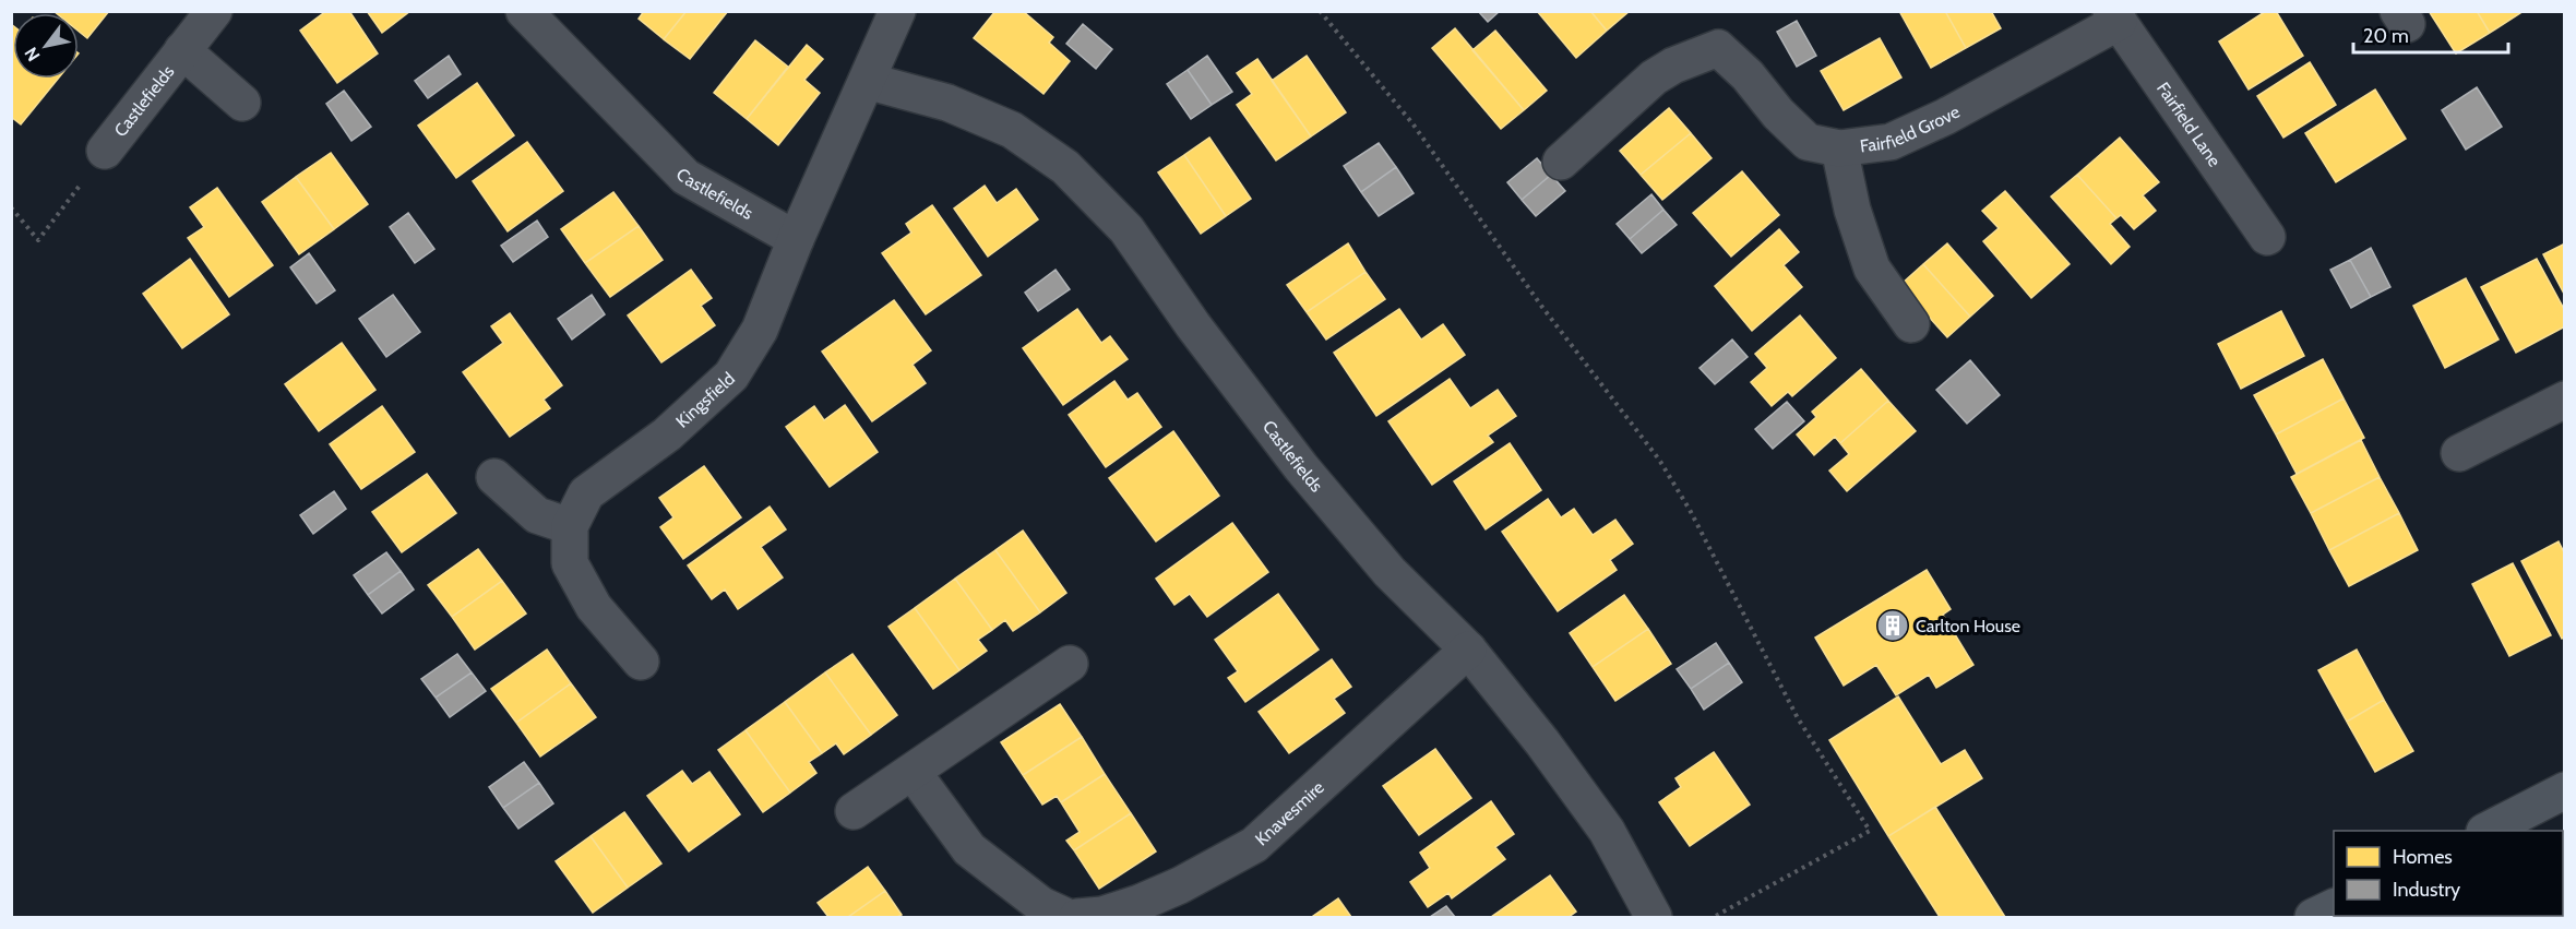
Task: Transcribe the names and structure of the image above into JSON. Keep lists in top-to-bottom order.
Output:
{
  "streets": {
    "street": [
      "Castlefields",
      "Fairfield Lane",
      "Fairfield Grove",
      "Kingsfield",
      "Knavesmire"
    ]
  },
  "crossings": [
    ["Castlefields", "Kingsfield"],
    ["Castlefields", "Knavesmire"],
    ["Fairfield Lane", "Fairfield Grove"]
  ],
  "places": {
    "building": ["Carlton House"]
  },
  "legend": ["Homes", "Industry"],
  "scale_bar": "20 m",
  "north": "bottom left"
}
